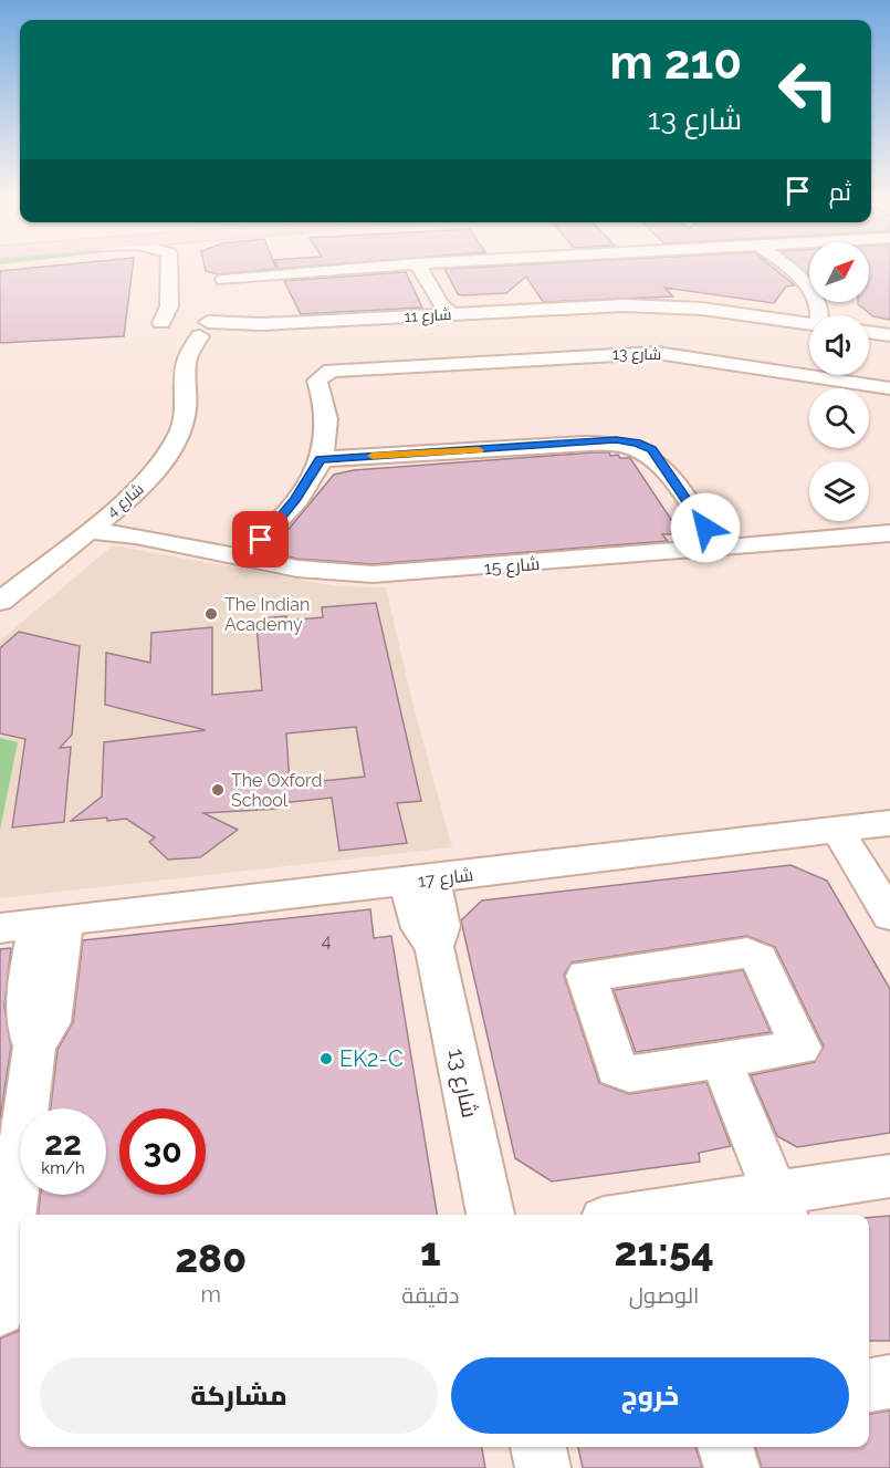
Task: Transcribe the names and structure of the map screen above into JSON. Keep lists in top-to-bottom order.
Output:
{
  "streets": {
    "street": [
      "شارع 11",
      "شارع 13",
      "شارع 4",
      "شارع 15",
      "شارع 17"
    ]
  },
  "crossings": [
    ["شارع 11", "شارع 4"],
    ["شارع 13", "شارع 15"],
    ["شارع 13", "شارع 17"],
    ["شارع 4", "شارع 15"]
  ],
  "places": ["The Indian Academy", "The Oxford School", "EK2-C"],
  "house_numbers": ["4"],
  "north": "top right",
  "page": {
    "turn": ["210 m", "شارع 13"],
    "then": "ثم",
    "speed": "22 km/h",
    "limit": "30",
    "eta": [
      "21:54",
      "الوصول",
      "1",
      "دقيقة",
      "280",
      "m"
    ],
    "buttons": ["خروج", "مشاركة"]
  }
}
